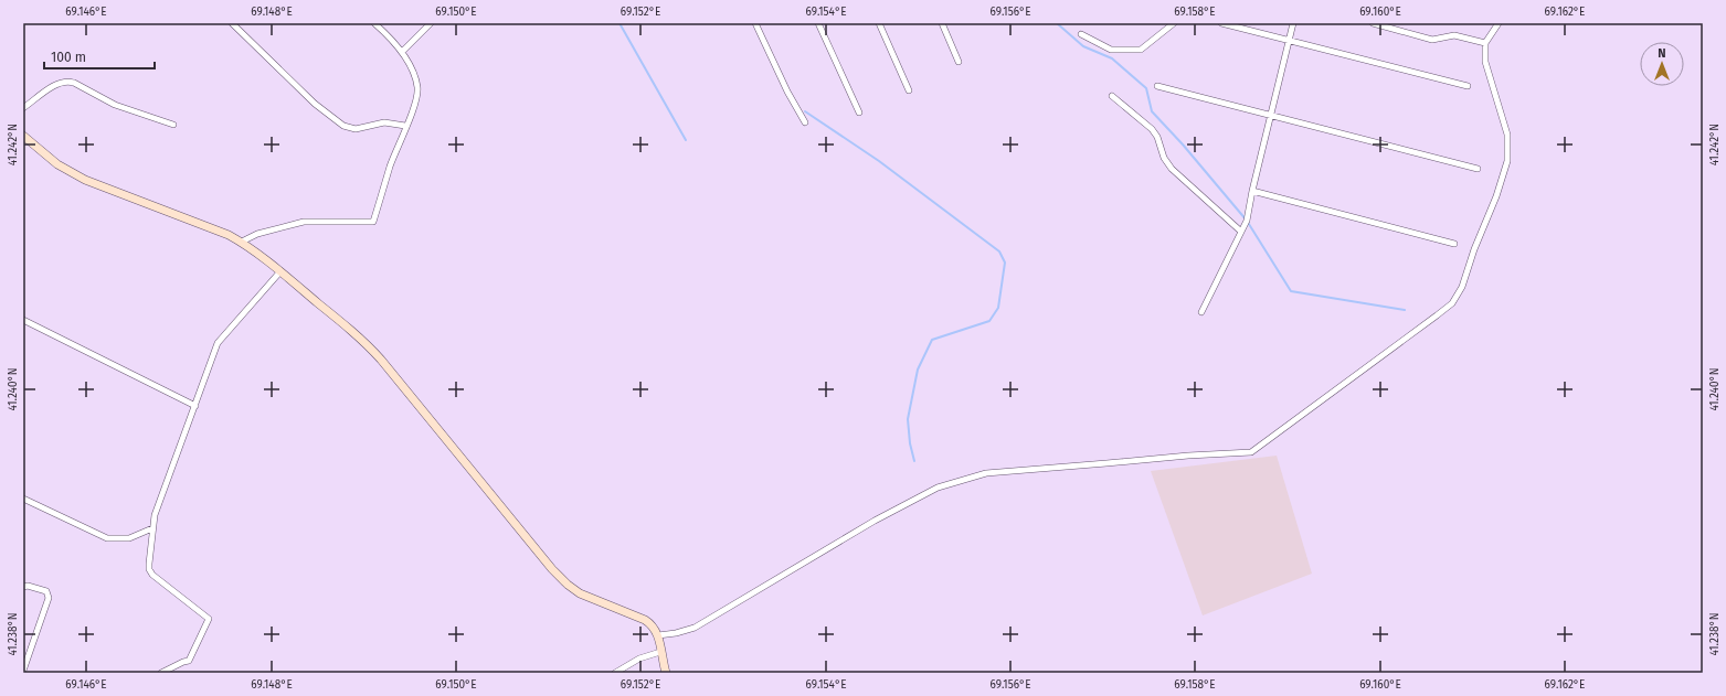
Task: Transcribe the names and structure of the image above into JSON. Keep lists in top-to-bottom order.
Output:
{
  "scale_bar": "100 m",
  "north": "top",
  "coordinates": [
    "69.146°E",
    "69.148°E",
    "69.150°E",
    "69.152°E",
    "69.154°E",
    "69.156°E",
    "69.158°E",
    "69.160°E",
    "69.162°E",
    "41.242°N",
    "41.240°N",
    "41.238°N"
  ]
}
